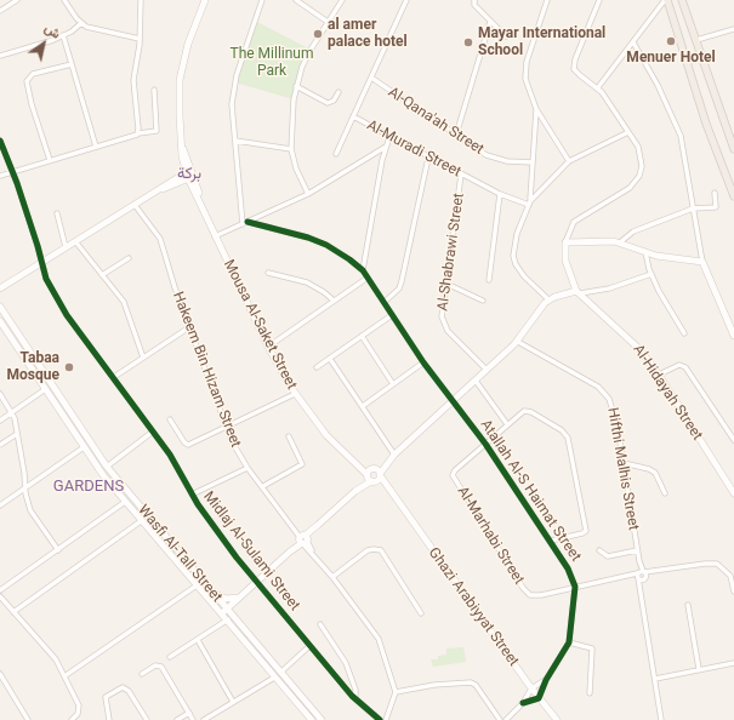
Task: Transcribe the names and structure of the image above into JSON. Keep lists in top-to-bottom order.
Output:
{
  "streets": {
    "street": [
      "Al-Qana'ah Street",
      "Al-Muradi Street",
      "Al-Shabrawi Street",
      "Mousa Al-Saket Street",
      "Hakeem Bin Hizam Street",
      "Al-Hidayah Street",
      "Hifthi Malhis Street",
      "Atallah Al-S Haimat Street",
      "Al-Marhabi Street",
      "Midlaj Al-Sulami Street",
      "Wasfi Al-Tall Street",
      "Ghazi Arabiyyat Street"
    ]
  },
  "crossings": [
    ["Al-Muradi Street", "Al-Shabrawi Street"],
    ["Mousa Al-Saket Street", "Ghazi Arabiyyat Street"],
    ["Atallah Al-S Haimat Street", "Al-Marhabi Street"],
    ["Atallah Al-S Haimat Street", "Ghazi Arabiyyat Street"]
  ],
  "districts": ["بركة", "GARDENS"],
  "parks": ["The Millinum Park"],
  "places": [
    "al amer palace hotel",
    "Menuer Hotel",
    "Mayar International School",
    "Tabaa Mosque"
  ],
  "north": "top right"
}
